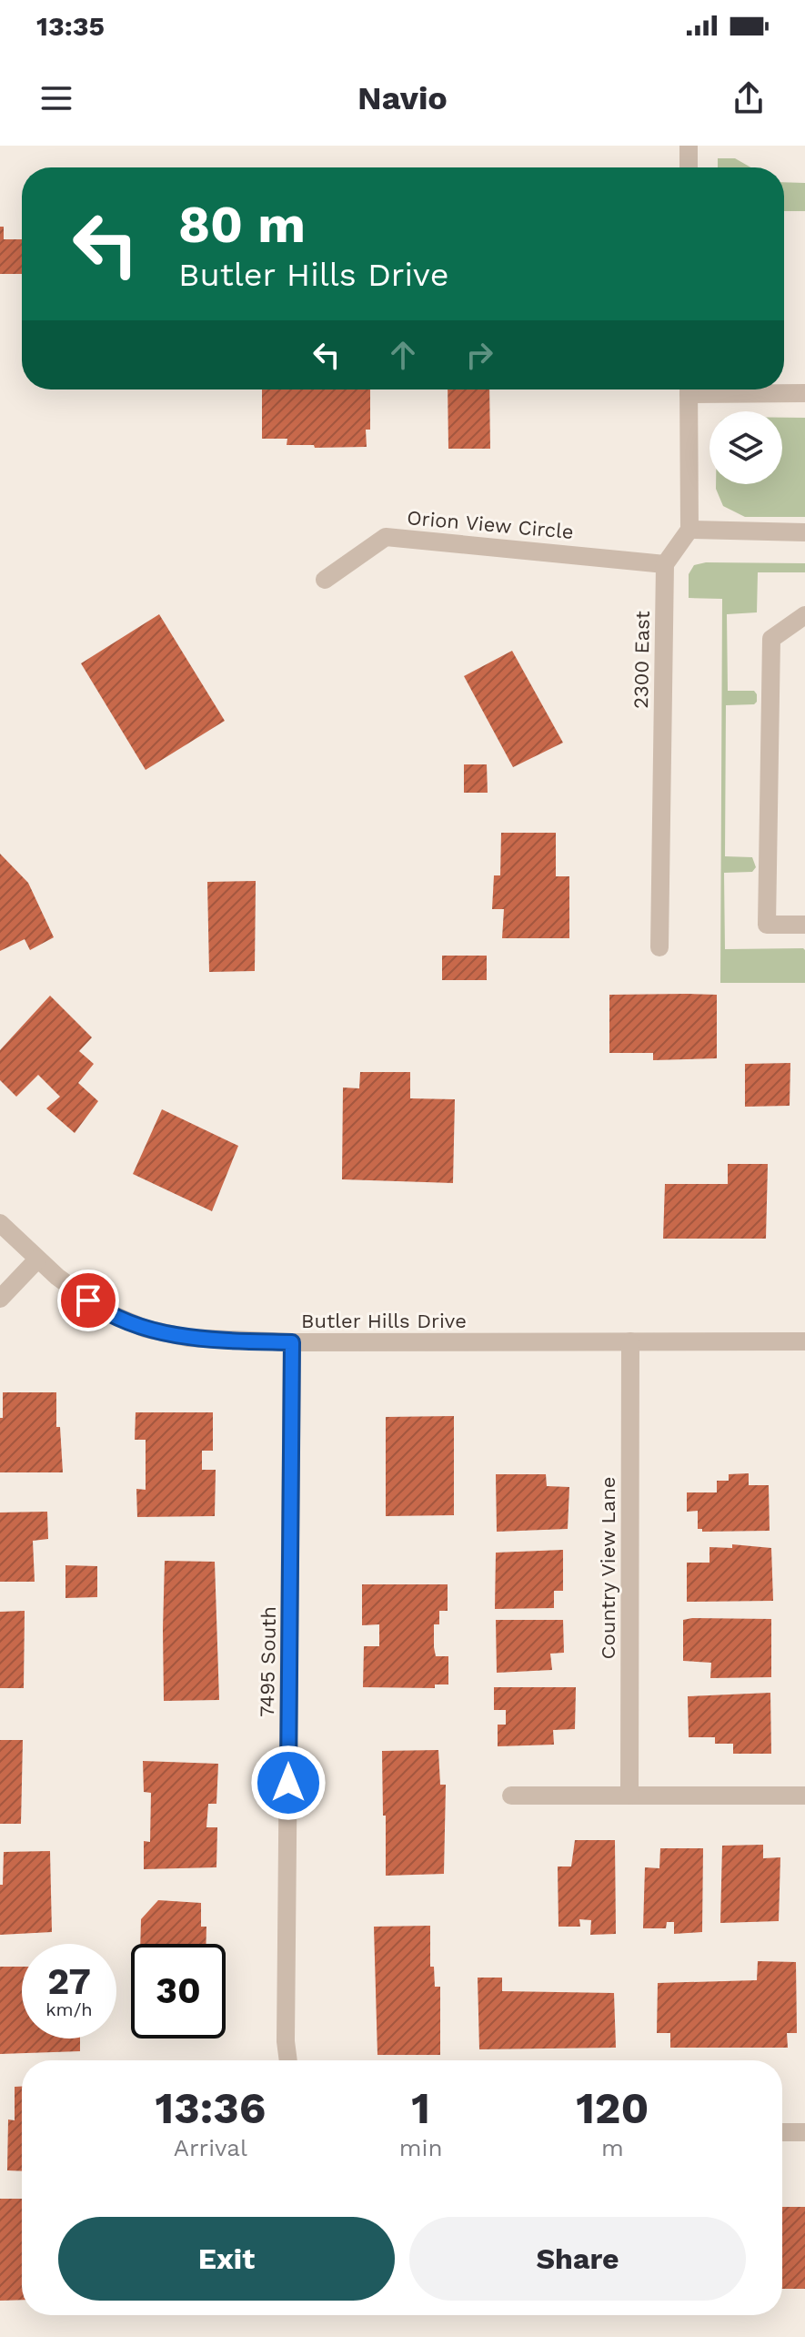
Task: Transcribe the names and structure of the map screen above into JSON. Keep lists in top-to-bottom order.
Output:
{
  "streets": {
    "street": [
      "Orion View Circle",
      "2300 East",
      "Butler Hills Drive",
      "Country View Lane",
      "7495 South"
    ]
  },
  "crossings": [
    ["Orion View Circle", "2300 East"],
    ["Butler Hills Drive", "Country View Lane"],
    ["Butler Hills Drive", "7495 South"]
  ],
  "page": {
    "status": "13:35",
    "header": "Navio",
    "turn": ["80 m", "Butler Hills Drive"],
    "speed": "27 km/h",
    "limit": "30",
    "eta": [
      "13:36",
      "Arrival",
      "1",
      "min",
      "120",
      "m"
    ],
    "buttons": ["Exit", "Share"]
  }
}
